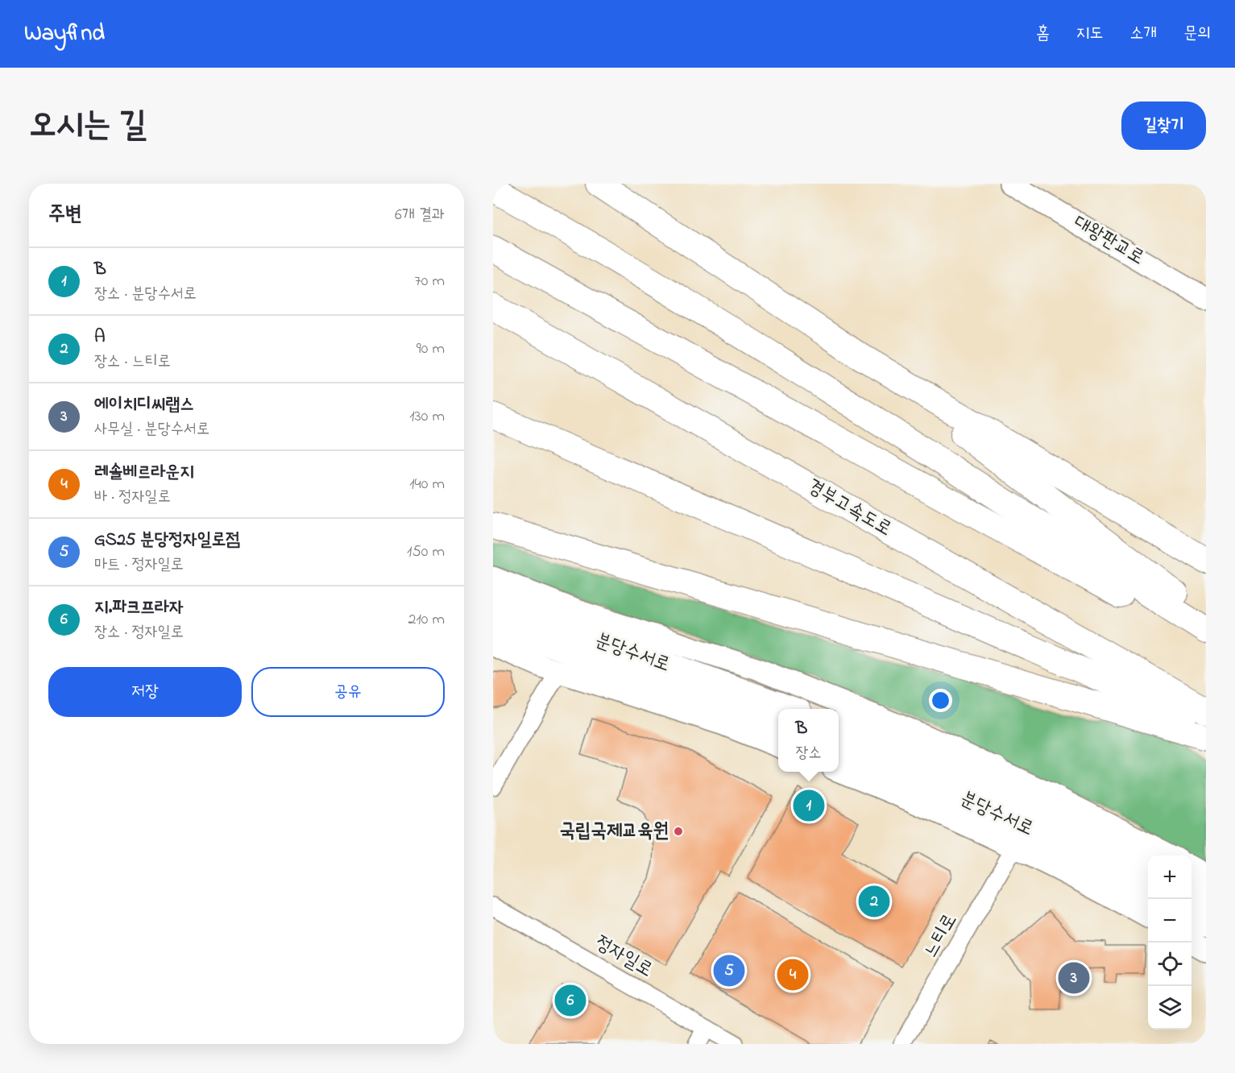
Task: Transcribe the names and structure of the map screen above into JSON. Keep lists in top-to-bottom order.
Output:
{
  "streets": {
    "highway": ["경부고속도로", "분당수서로"],
    "main road": ["대왕판교로"],
    "street": ["느티로", "정자일로"]
  },
  "places": ["국립국제교육원"],
  "page": {
    "header": "Wayfind",
    "nav": [
      "홈",
      "지도",
      "소개",
      "문의"
    ],
    "title": "오시는 길",
    "buttons": [
      "길찾기",
      ["저장", "공유"]
    ],
    "heading": ["주변", "6개 결과"],
    "list": [
      {
        "mark": "1",
        "name": "B",
        "note": "장소 · 분당수서로",
        "value": "70 m"
      },
      {
        "mark": "2",
        "name": "A",
        "note": "장소 · 느티로",
        "value": "90 m"
      },
      {
        "mark": "3",
        "name": "에이치디씨랩스",
        "note": "사무실 · 분당수서로",
        "value": "130 m"
      },
      {
        "mark": "4",
        "name": "레솔베르라운지",
        "note": "바 · 정자일로",
        "value": "140 m"
      },
      {
        "mark": "5",
        "name": "GS25 분당정자일로점",
        "note": "마트 · 정자일로",
        "value": "150 m"
      },
      {
        "mark": "6",
        "name": "지.파크프라자",
        "note": "장소 · 정자일로",
        "value": "210 m"
      }
    ],
    "popup": ["B", "장소"],
    "pins": [
      "1",
      "2",
      "5",
      "4",
      "3",
      "6"
    ],
    "map_buttons": ["+", "−"]
  }
}
